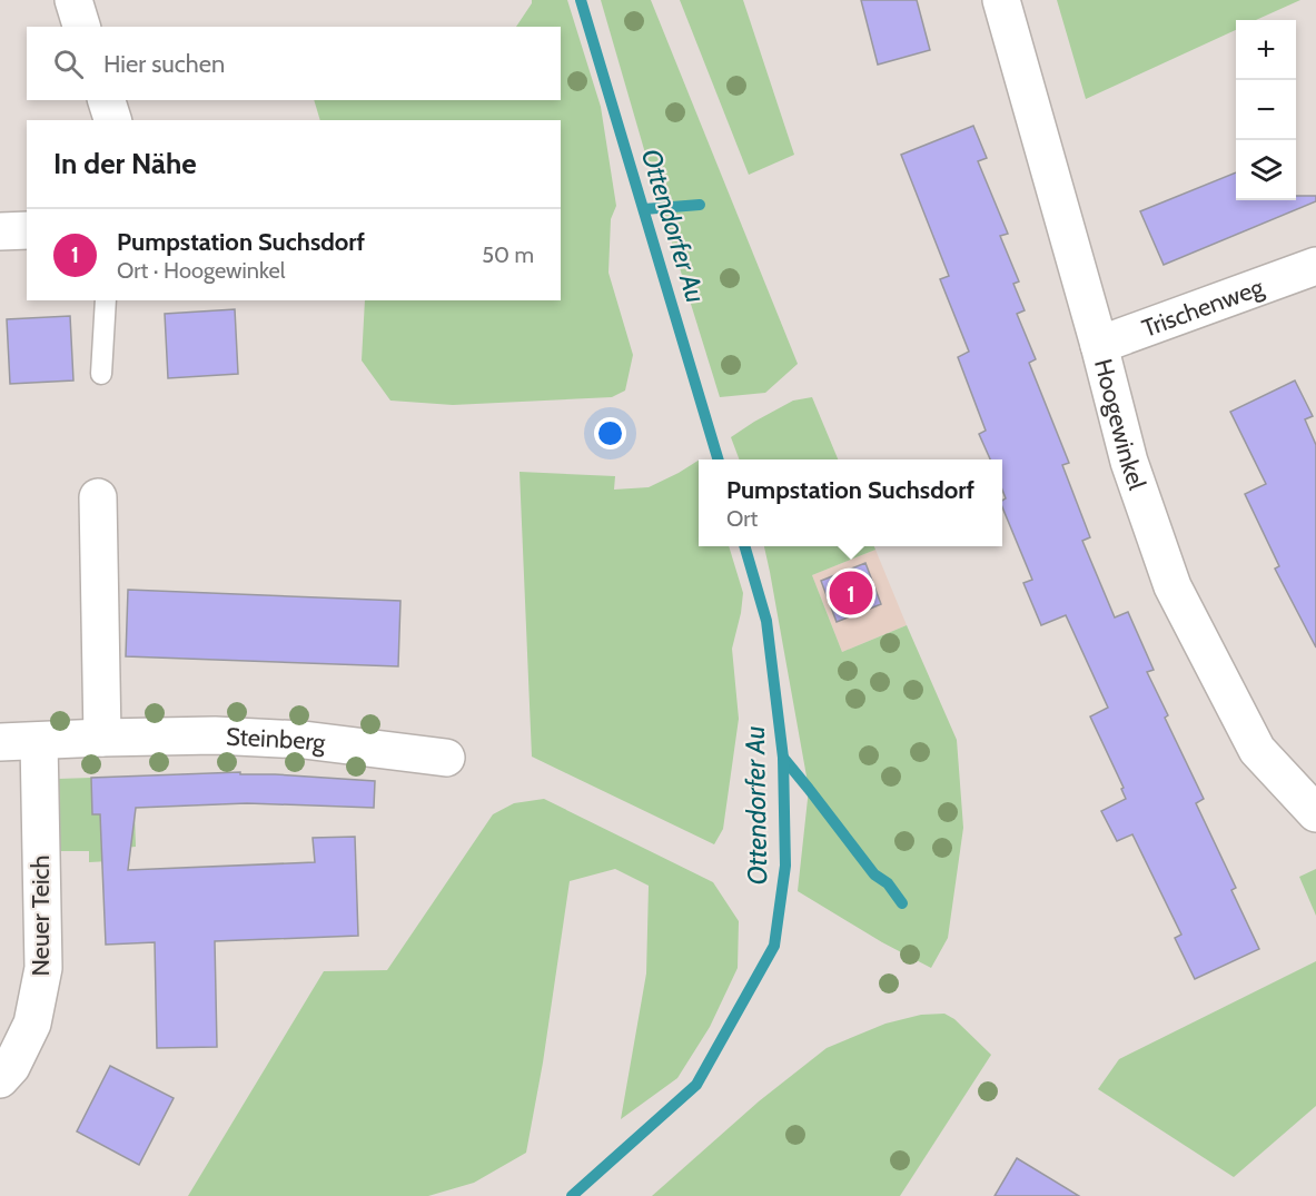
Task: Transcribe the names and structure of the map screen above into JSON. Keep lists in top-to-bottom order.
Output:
{
  "streets": {
    "street": [
      "Trischenweg",
      "Hoogewinkel",
      "Steinberg",
      "Neuer Teich"
    ]
  },
  "crossings": [
    ["Trischenweg", "Hoogewinkel"],
    ["Steinberg", "Neuer Teich"]
  ],
  "water": ["Ottendorfer Au"],
  "page": {
    "map_buttons": ["+", "−"],
    "search": "Hier suchen",
    "heading": "In der Nähe",
    "list": [
      {
        "mark": "1",
        "name": "Pumpstation Suchsdorf",
        "note": "Ort · Hoogewinkel",
        "value": "50 m"
      }
    ],
    "popup": ["Pumpstation Suchsdorf", "Ort"],
    "pins": "1"
  }
}
